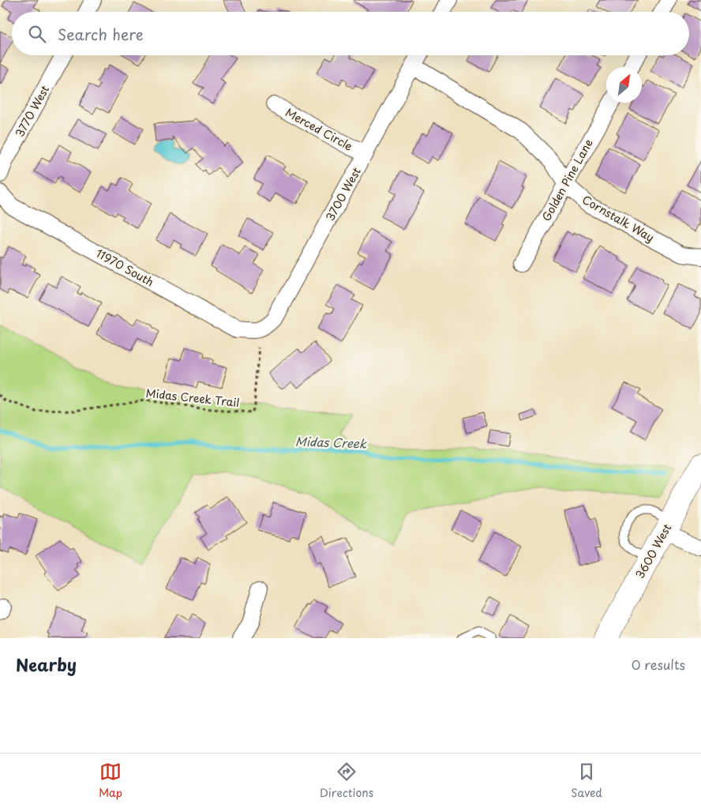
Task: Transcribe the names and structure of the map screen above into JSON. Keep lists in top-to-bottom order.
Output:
{
  "streets": {
    "main road": ["3600 West"],
    "street": [
      "3770 West",
      "Merced Circle",
      "Golden Pine Lane",
      "3700 West",
      "Cornstalk Way",
      "11970 South"
    ],
    "path": ["Midas Creek Trail"]
  },
  "crossings": [
    ["Merced Circle", "3700 West"],
    ["Golden Pine Lane", "Cornstalk Way"],
    ["3700 West", "Cornstalk Way"],
    ["3700 West", "11970 South"]
  ],
  "water": ["Midas Creek"],
  "north": "top right",
  "page": {
    "search": "Search here",
    "heading": ["Nearby", "0 results"],
    "nav": ["Map", "Directions", "Saved"]
  }
}
